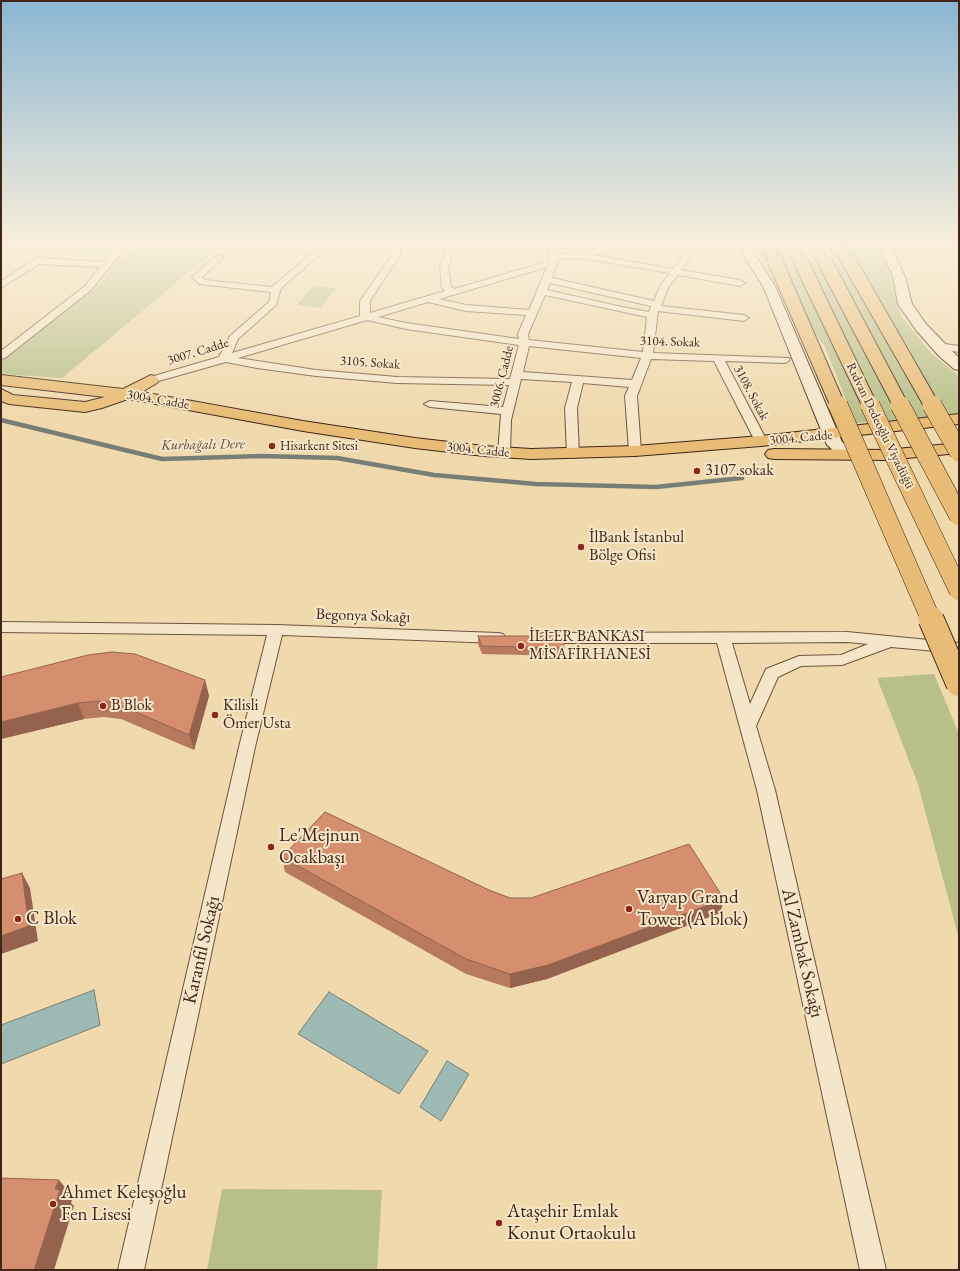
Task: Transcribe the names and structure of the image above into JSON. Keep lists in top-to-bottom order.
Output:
{
  "streets": {
    "main road": ["3004. Cadde", "Rıdvan Dedeoğlu Viyadüğü"],
    "street": [
      "3104. Sokak",
      "3007. Cadde",
      "3105. Sokak",
      "3006. Cadde",
      "3108. Sokak",
      "Begonya Sokağı",
      "Karanfil Sokağı",
      "Al Zambak Sokağı"
    ]
  },
  "crossings": [
    ["3104. Sokak", "3007. Cadde"],
    ["3104. Sokak", "3006. Cadde"],
    ["3104. Sokak", "3108. Sokak"],
    ["3007. Cadde", "3105. Sokak"],
    ["3105. Sokak", "3006. Cadde"],
    ["3006. Cadde", "3004. Cadde"],
    ["3108. Sokak", "3004. Cadde"],
    ["Begonya Sokağı", "Karanfil Sokağı"]
  ],
  "water": ["Kurbağalı Dere"],
  "places": [
    "Hisarkent Sitesi",
    "3107.sokak",
    "İlBank İstanbul Bölge Ofisi",
    "İLLER BANKASI MİSAFİRHANESİ",
    "B Blok",
    "Kilisli Ömer Usta",
    "Le'Mejnun Ocakbaşı",
    "Varyap Grand Tower (A blok)",
    "C Blok",
    "Ahmet Keleşoğlu Fen Lisesi",
    "Ataşehir Emlak Konut Ortaokulu"
  ]
}
